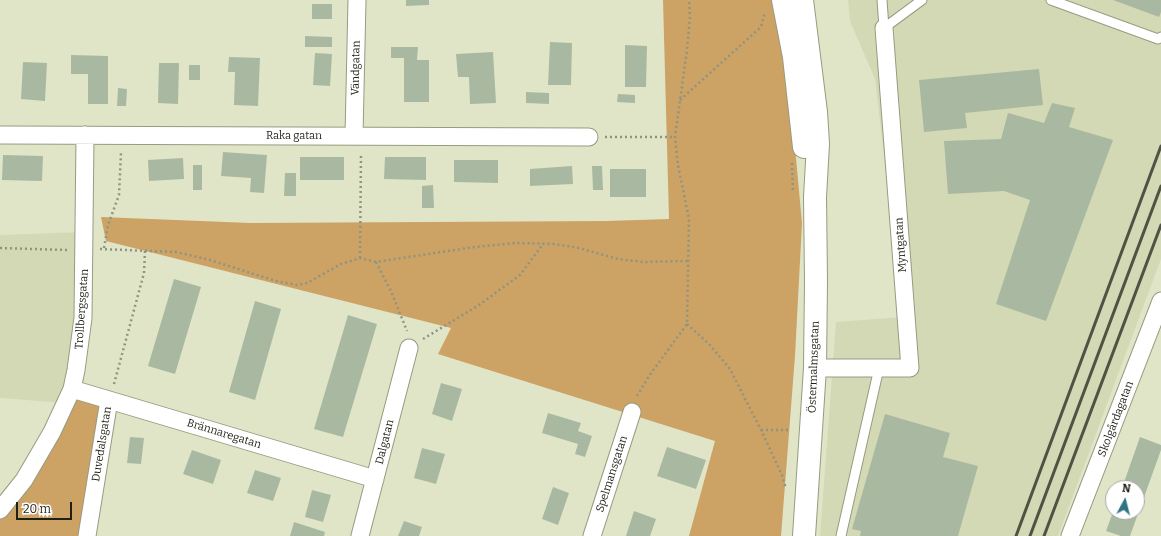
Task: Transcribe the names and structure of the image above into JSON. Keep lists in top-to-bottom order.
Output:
{
  "streets": {
    "main road": ["Östermalmsgatan"],
    "street": [
      "Vändgatan",
      "Raka gatan",
      "Myntgatan",
      "Trollbergsgatan",
      "Skolgårdagatan",
      "Brännaregatan",
      "Dalgatan",
      "Duvedalsgatan",
      "Spelmansgatan"
    ]
  },
  "crossings": [
    ["Vändgatan", "Raka gatan"],
    ["Raka gatan", "Trollbergsgatan"],
    ["Myntgatan", "Östermalmsgatan"],
    ["Trollbergsgatan", "Brännaregatan"],
    ["Brännaregatan", "Dalgatan"],
    ["Brännaregatan", "Duvedalsgatan"]
  ],
  "scale_bar": "20 m",
  "north": "top"
}
